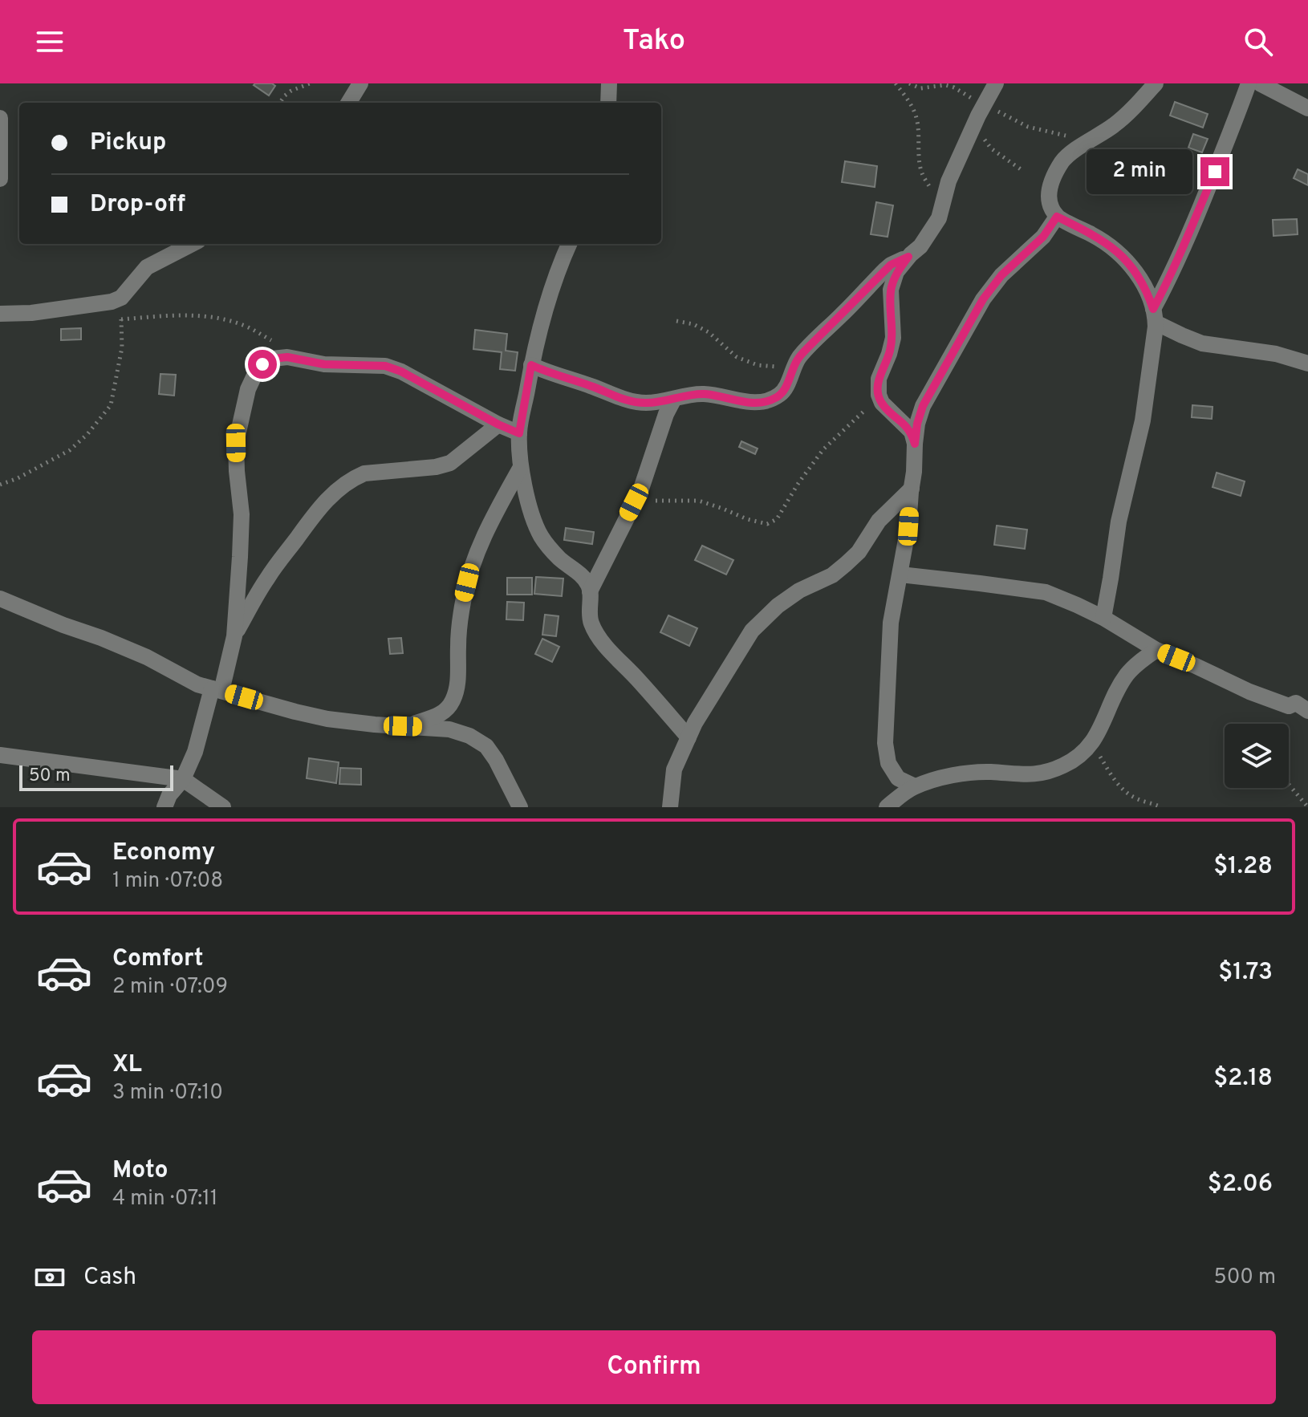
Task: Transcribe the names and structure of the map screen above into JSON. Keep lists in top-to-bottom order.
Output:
{
  "scale_bar": "50 m",
  "page": {
    "header": "Tako",
    "banner": ["Pickup", "Drop-off"],
    "bubble": "2 min",
    "scale": "50 m",
    "list": [
      {
        "name": "Economy",
        "note": "1 min · 07:08",
        "value": "$1.28"
      },
      {
        "name": "Comfort",
        "note": "2 min · 07:09",
        "value": "$1.73"
      },
      {
        "name": "XL",
        "note": "3 min · 07:10",
        "value": "$2.18"
      },
      {
        "name": "Moto",
        "note": "4 min · 07:11",
        "value": "$2.06"
      }
    ],
    "pay": ["Cash", "500 m"],
    "buttons": "Confirm"
  }
}
